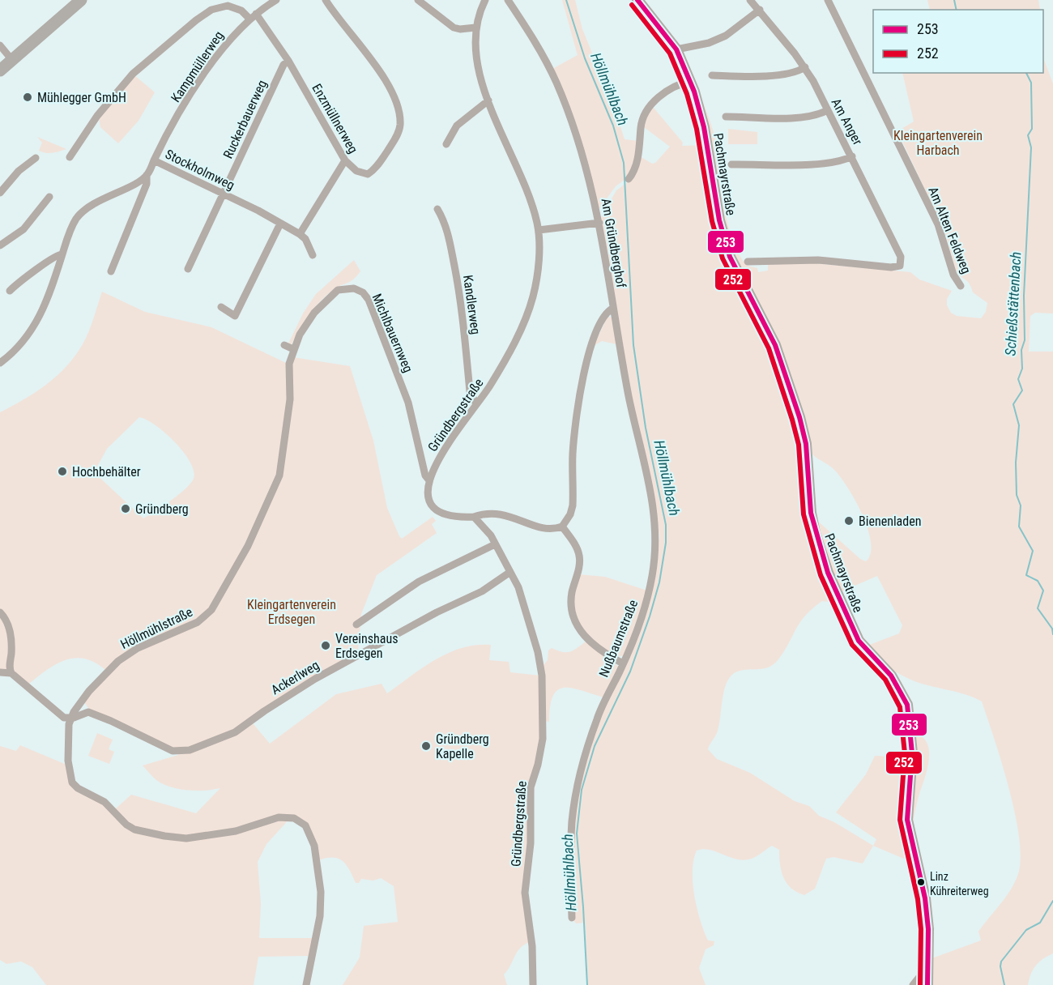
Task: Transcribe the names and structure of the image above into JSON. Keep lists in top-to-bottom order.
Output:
{
  "streets": {
    "street": [
      "Kampmüllerweg",
      "Enzmüllnerweg",
      "Ruckerbauerweg",
      "Am Anger",
      "Stockholmweg",
      "Pachmayrstraße",
      "Am Alten Feldweg",
      "Am Gründberghof",
      "Kandlerweg",
      "Michlbauernweg",
      "Gründbergstraße",
      "Höllmühlstraße",
      "Nußbaumstraße",
      "Ackerlweg"
    ]
  },
  "crossings": [
    ["Kampmüllerweg", "Enzmüllnerweg"],
    ["Kampmüllerweg", "Stockholmweg"],
    ["Enzmüllnerweg", "Ruckerbauerweg"],
    ["Ruckerbauerweg", "Stockholmweg"],
    ["Am Gründberghof", "Nußbaumstraße"],
    ["Kandlerweg", "Gründbergstraße"],
    ["Michlbauernweg", "Gründbergstraße"],
    ["Michlbauernweg", "Höllmühlstraße"],
    ["Gründbergstraße", "Ackerlweg"]
  ],
  "water": ["Höllmühlbach", "Schießstättenbach"],
  "parks": ["Kleingartenverein Harbach", "Kleingartenverein Erdsegen"],
  "places": [
    "Mühlegger GmbH",
    "Hochbehälter",
    "Gründberg",
    "Bienenladen",
    "Vereinshaus Erdsegen",
    "Gründberg Kapelle",
    "Linz Kühreiterweg"
  ],
  "lines": ["transit line 253", "transit line 252"],
  "legend": ["253", "252"]
}
